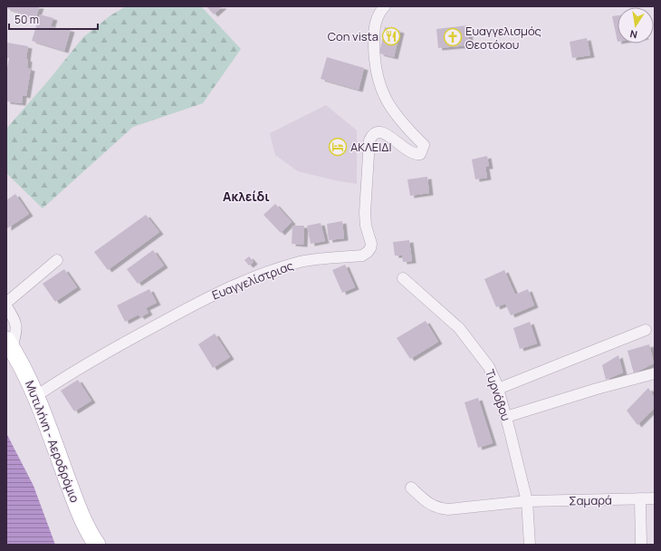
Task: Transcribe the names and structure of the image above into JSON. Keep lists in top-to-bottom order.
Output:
{
  "streets": {
    "main road": ["Μυτιλήνη - Αεροδρόμιο"],
    "street": ["Ευαγγελίστριας", "Τυρνόβου", "Σαμαρά"]
  },
  "crossings": [
    ["Ευαγγελίστριας", "Μυτιλήνη - Αεροδρόμιο"],
    ["Τυρνόβου", "Σαμαρά"]
  ],
  "districts": ["Ακλείδι"],
  "places": {
    "restaurant": ["Con vista"],
    "church": ["Ευαγγελισμός Θεοτόκου"],
    "hotel": ["ΑΚΛΕΙΔΙ"]
  },
  "scale_bar": "50 m",
  "north": "bottom"
}
